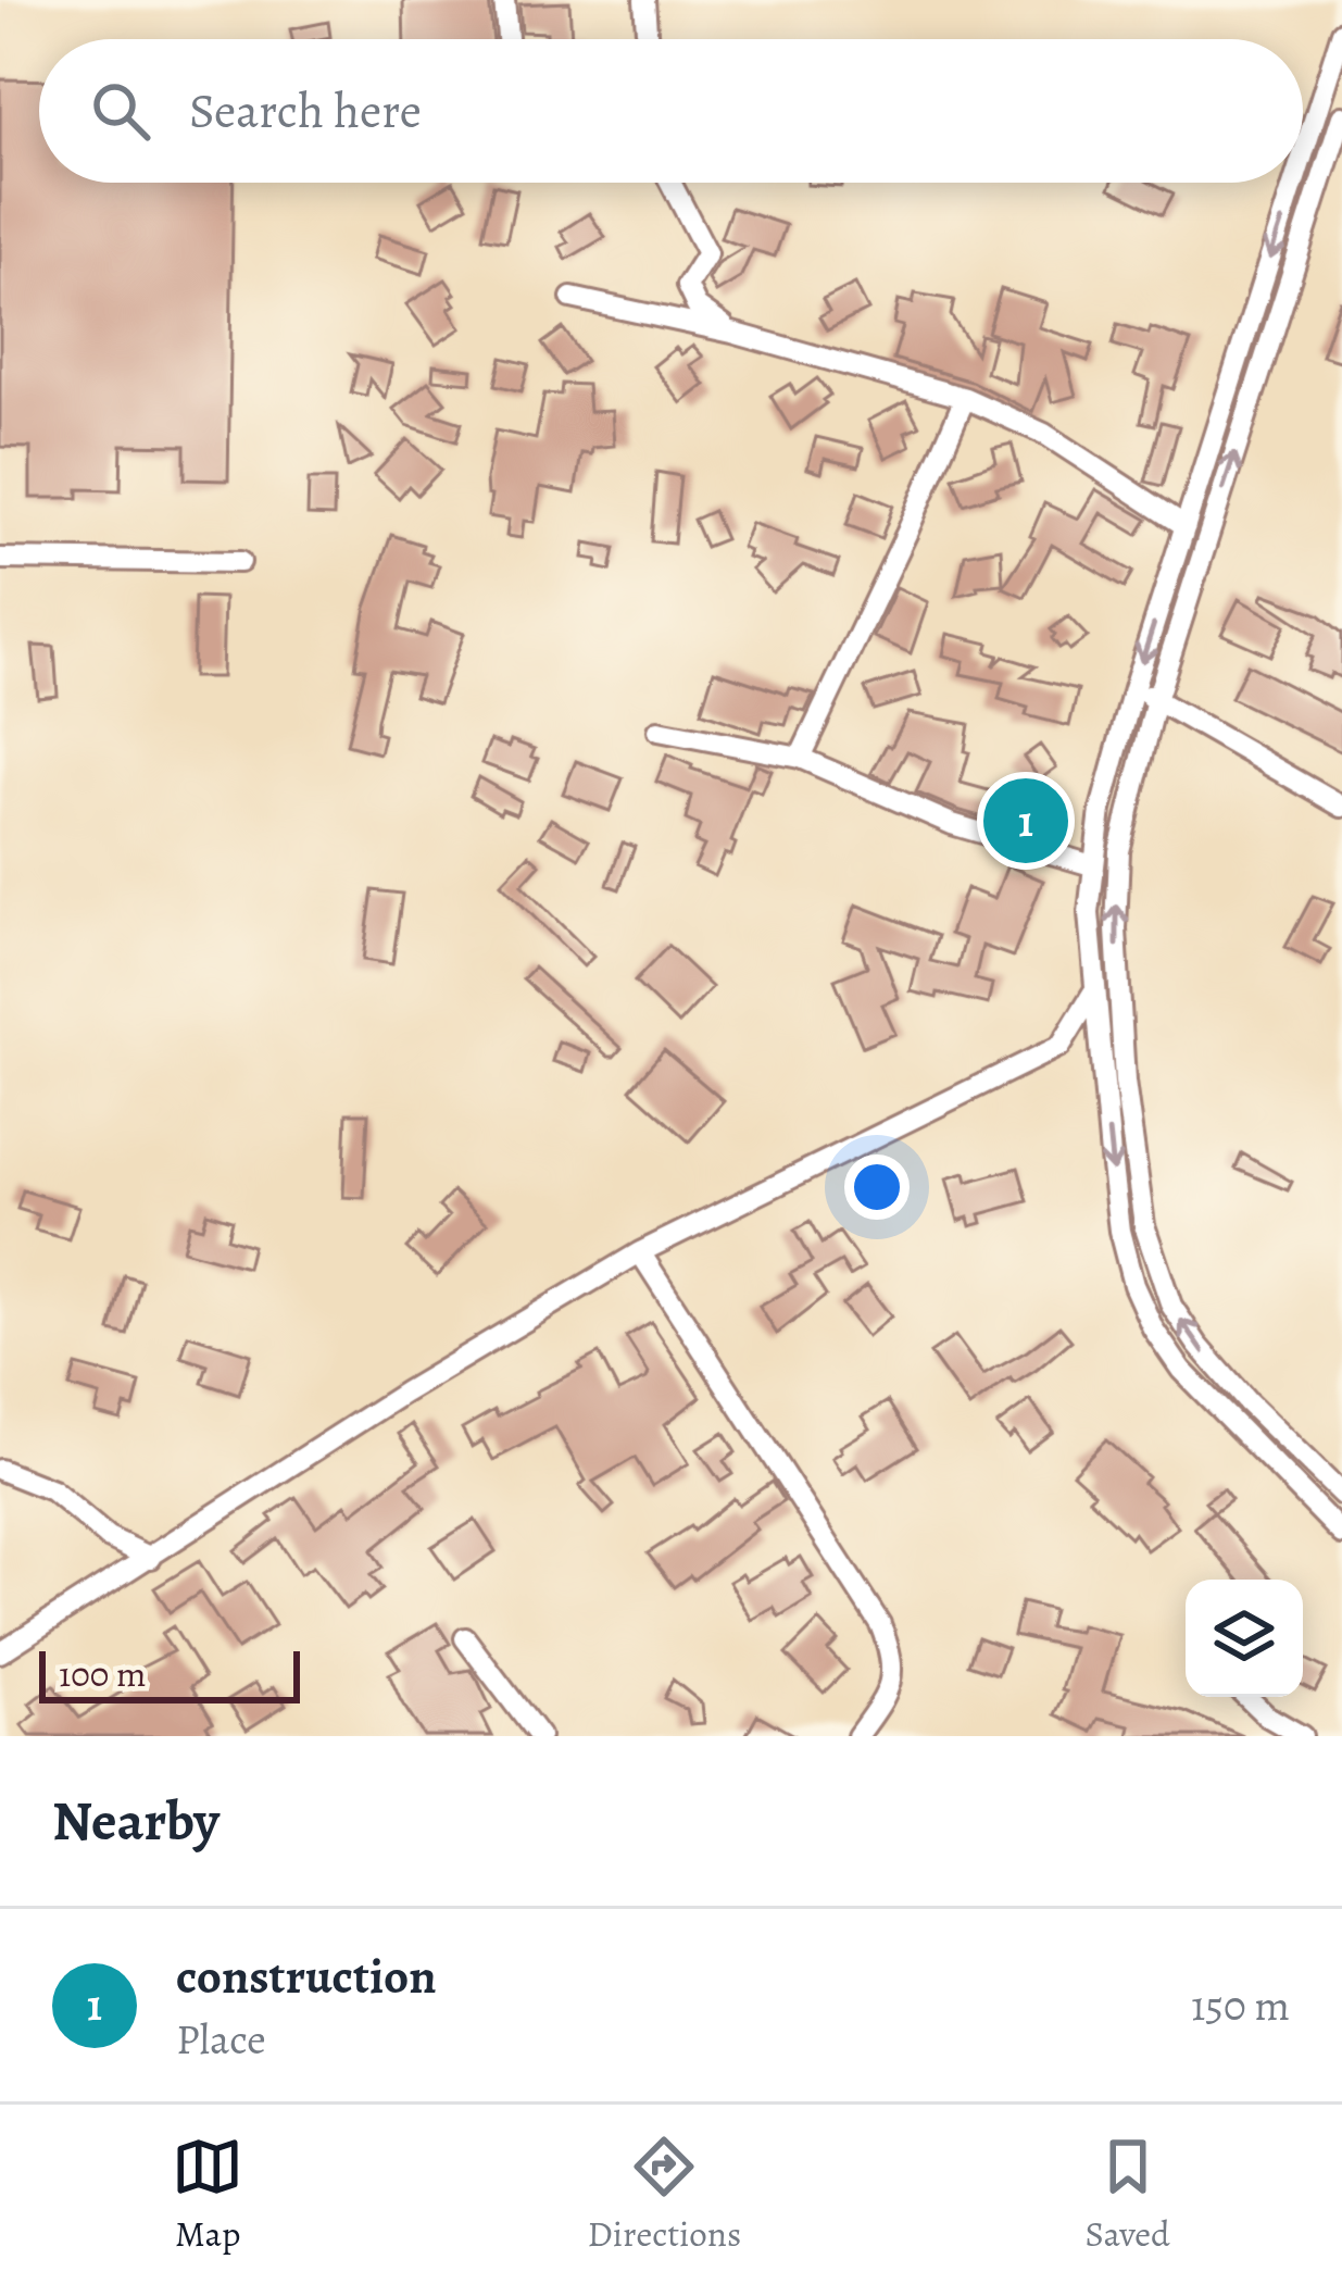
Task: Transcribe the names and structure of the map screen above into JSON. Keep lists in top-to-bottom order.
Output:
{
  "scale_bar": "100 m",
  "page": {
    "search": "Search here",
    "pins": "1",
    "scale": "100 m",
    "heading": "Nearby",
    "list": [
      {
        "mark": "1",
        "name": "construction",
        "note": "Place",
        "value": "150 m"
      }
    ],
    "nav": ["Map", "Directions", "Saved"]
  }
}
